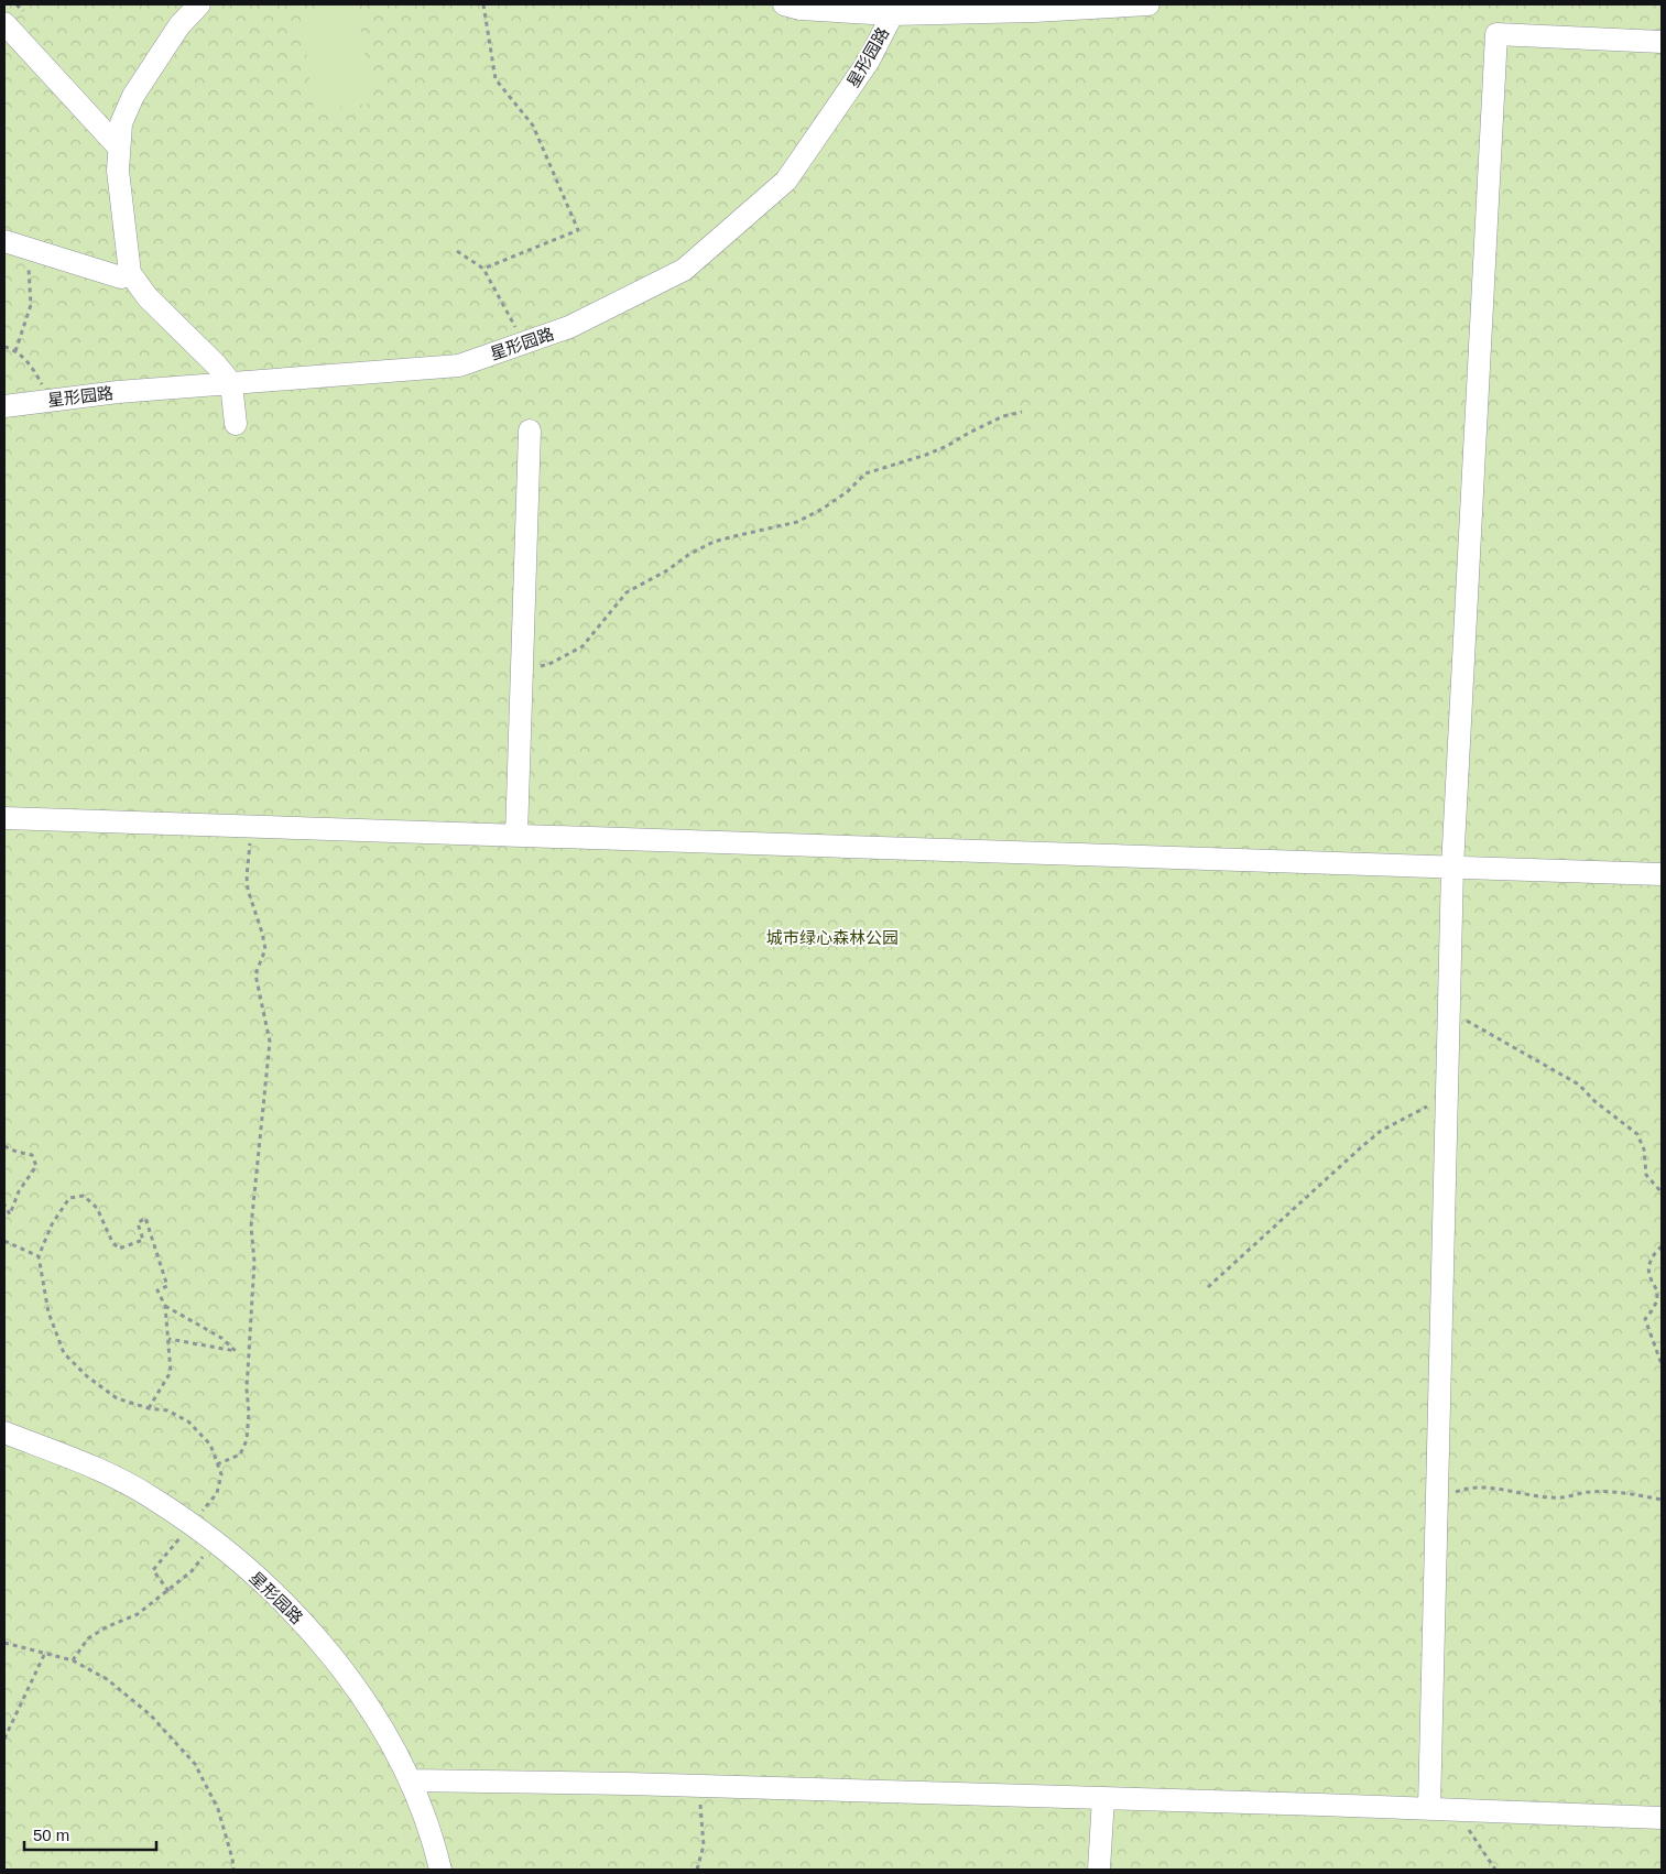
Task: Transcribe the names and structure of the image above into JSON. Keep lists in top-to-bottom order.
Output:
{
  "streets": {
    "street": ["星形园路"]
  },
  "parks": ["城市绿心森林公园"],
  "scale_bar": "50 m"
}
